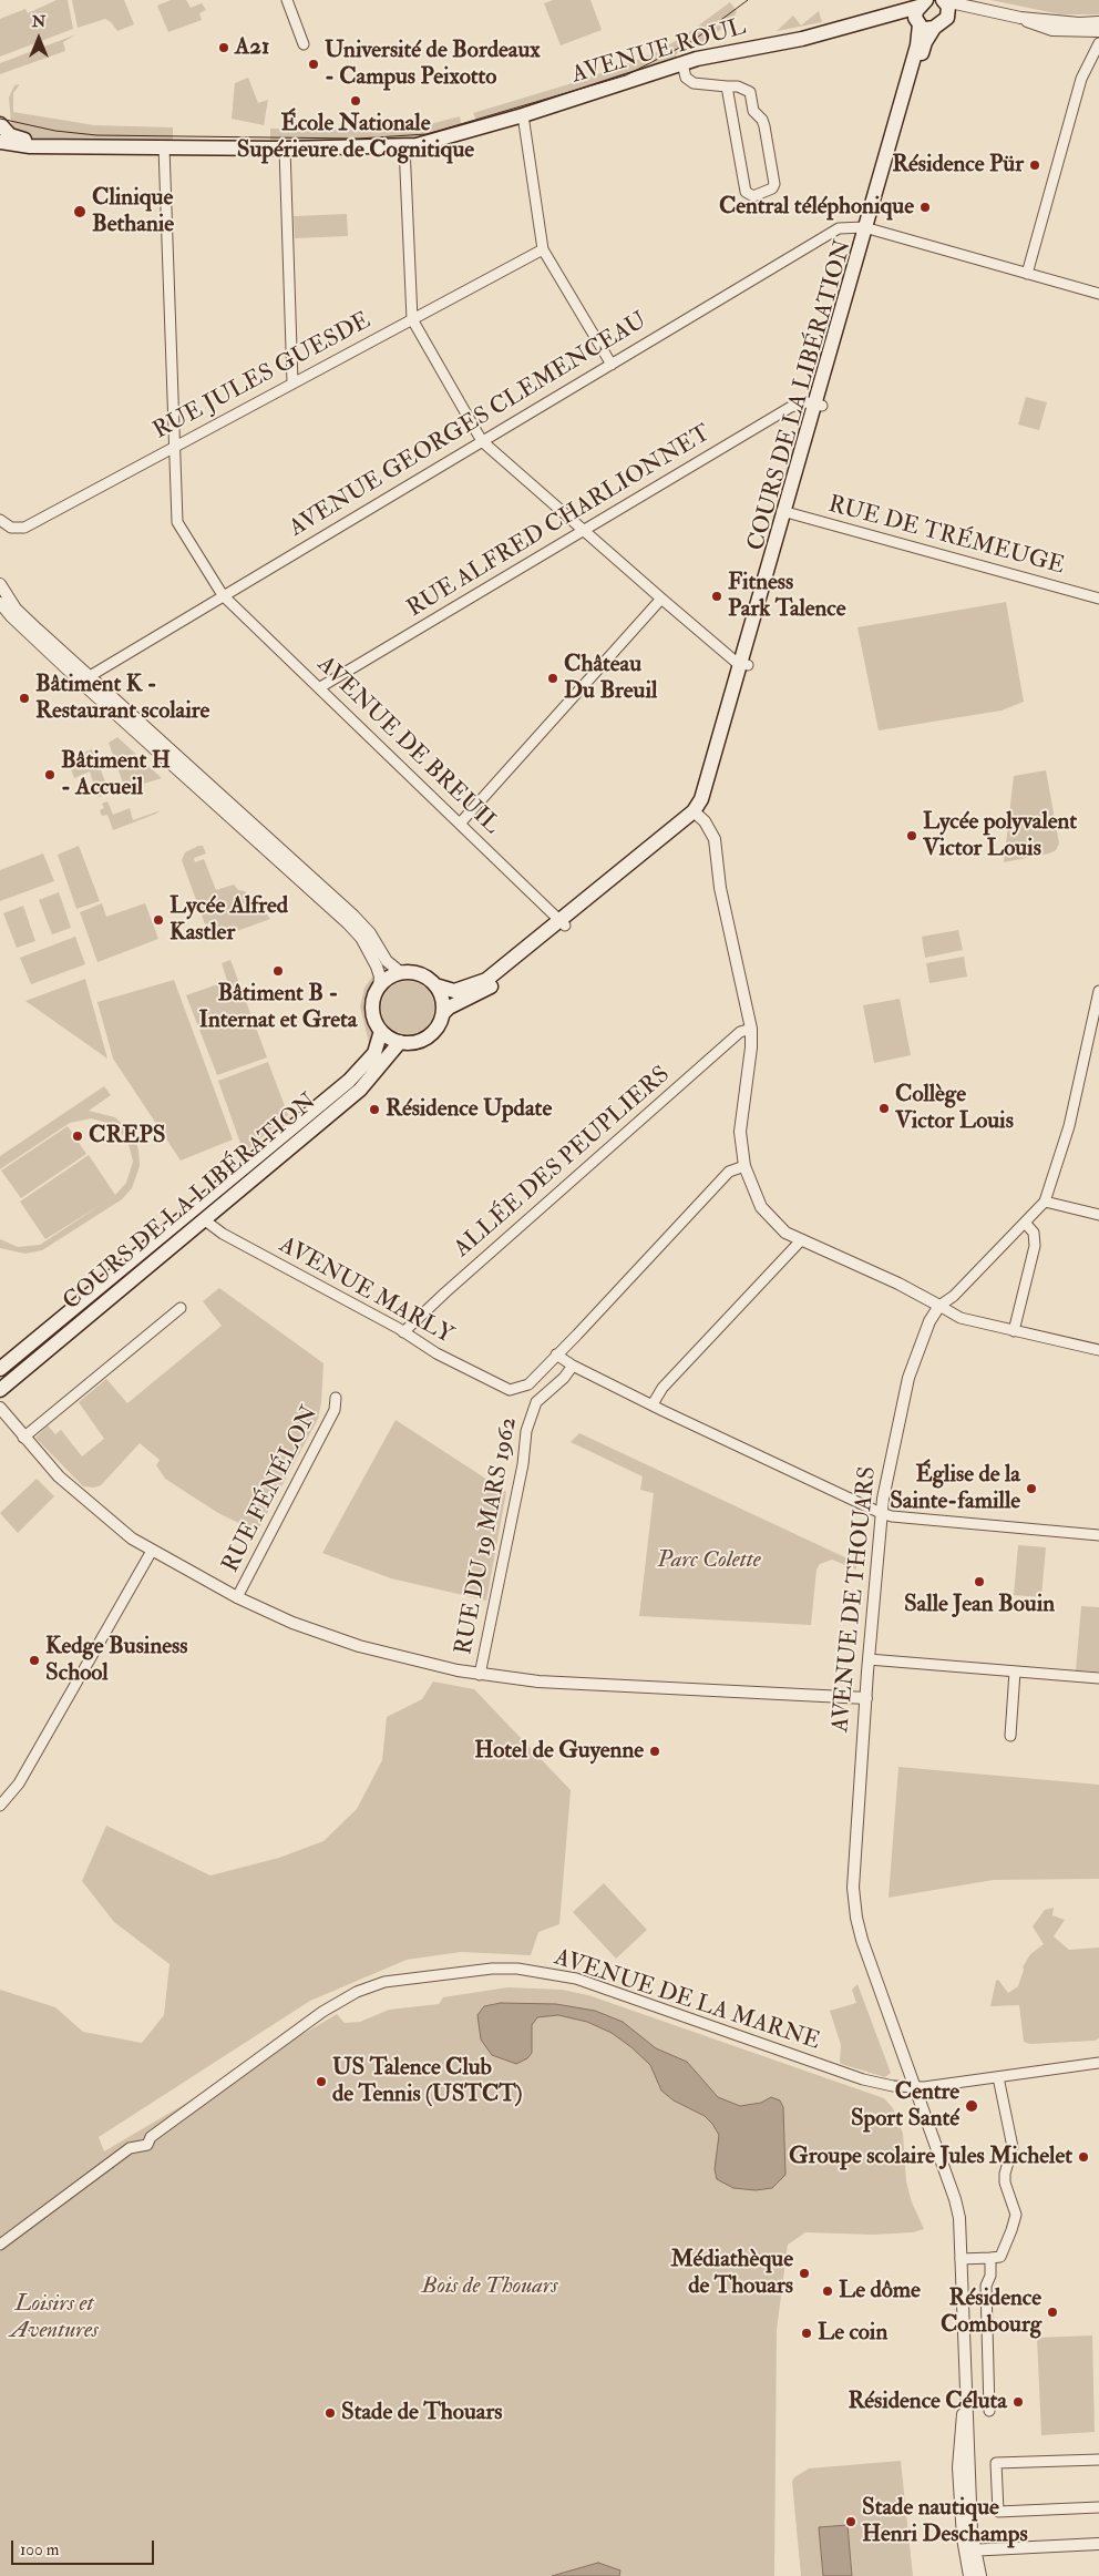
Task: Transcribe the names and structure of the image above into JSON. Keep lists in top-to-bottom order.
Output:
{
  "streets": {
    "main road": ["AVENUE ROUL", "COURS DE LA LIBÉRATION"],
    "street": [
      "RUE JULES GUESDE",
      "AVENUE GEORGES CLEMENCEAU",
      "RUE ALFRED CHARLIONNET",
      "RUE DE TRÉMEUGE",
      "AVENUE DE BREUIL",
      "ALLÉE DES PEUPLIERS",
      "AVENUE MARLY",
      "RUE FÉNÉLON",
      "RUE DU 19 MARS 1962",
      "AVENUE DE THOUARS",
      "AVENUE DE LA MARNE"
    ]
  },
  "crossings": [
    ["AVENUE ROUL", "COURS DE LA LIBÉRATION"],
    ["AVENUE ROUL", "AVENUE DE BREUIL"],
    ["RUE JULES GUESDE", "AVENUE DE BREUIL"],
    ["COURS DE LA LIBÉRATION", "AVENUE GEORGES CLEMENCEAU"],
    ["COURS DE LA LIBÉRATION", "RUE ALFRED CHARLIONNET"],
    ["COURS DE LA LIBÉRATION", "RUE DE TRÉMEUGE"],
    ["COURS DE LA LIBÉRATION", "AVENUE DE BREUIL"],
    ["COURS DE LA LIBÉRATION", "AVENUE MARLY"],
    ["AVENUE GEORGES CLEMENCEAU", "AVENUE DE BREUIL"],
    ["RUE ALFRED CHARLIONNET", "AVENUE DE BREUIL"],
    ["ALLÉE DES PEUPLIERS", "AVENUE MARLY"],
    ["AVENUE DE THOUARS", "AVENUE DE LA MARNE"]
  ],
  "parks": ["Parc Colette", "Bois de Thouars", "Loisirs et Aventures"],
  "places": [
    "A21",
    "Université de Bordeaux - Campus Peixotto",
    "École Nationale Supérieure de Cognitique",
    "Résidence Pür",
    "Central téléphonique",
    "Clinique Bethanie",
    "Fitness Park Talence",
    "Château Du Breuil",
    "Bâtiment K - Restaurant scolaire",
    "Bâtiment H - Accueil",
    "Lycée polyvalent Victor Louis",
    "Lycée Alfred Kastler",
    "Bâtiment B - Internat et Greta",
    "Collège Victor Louis",
    "Résidence Update",
    "CREPS",
    "Église de la Sainte-famille",
    "Salle Jean Bouin",
    "Kedge Business School",
    "Hotel de Guyenne",
    "US Talence Club de Tennis (USTCT)",
    "Centre Sport Santé",
    "Groupe scolaire Jules Michelet",
    "Médiathèque de Thouars",
    "Le dôme",
    "Résidence Combourg",
    "Le coin",
    "Résidence Céluta",
    "Stade de Thouars",
    "Stade nautique Henri Deschamps"
  ],
  "scale_bar": "100 m",
  "north": "top"
}
